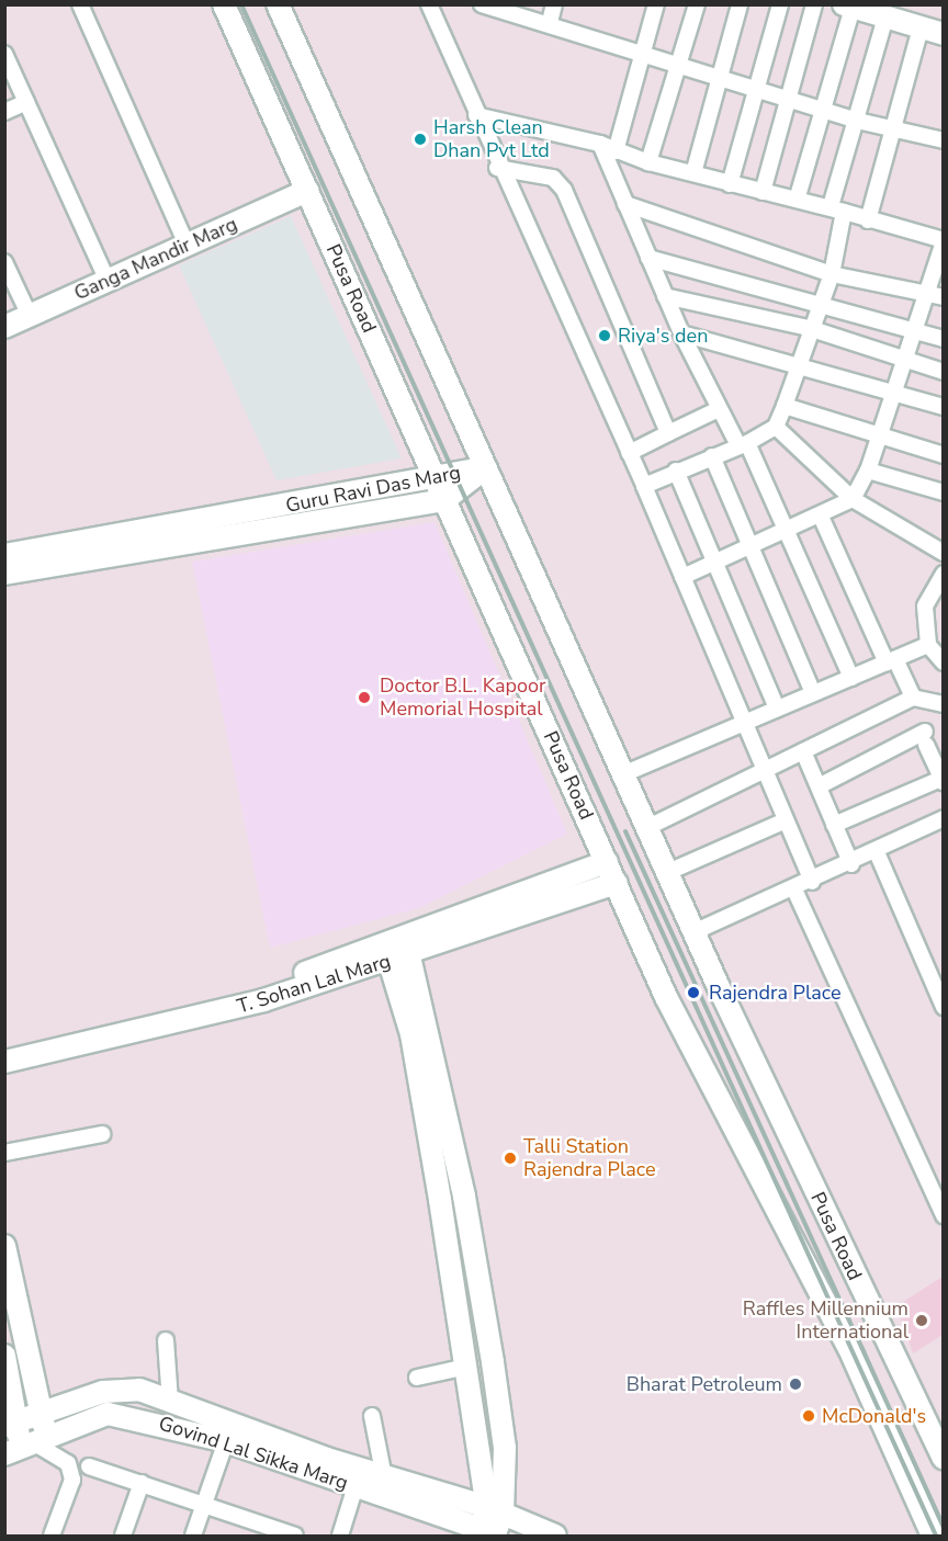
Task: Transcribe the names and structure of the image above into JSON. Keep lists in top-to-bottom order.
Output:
{
  "streets": {
    "street": [
      "Ganga Mandir Marg",
      "Pusa Road",
      "Guru Ravi Das Marg",
      "T. Sohan Lal Marg",
      "Govind Lal Sikka Marg"
    ]
  },
  "crossings": [
    ["Ganga Mandir Marg", "Pusa Road"],
    ["Pusa Road", "Guru Ravi Das Marg"],
    ["Pusa Road", "T. Sohan Lal Marg"]
  ],
  "places": [
    "Harsh Clean Dhan Pvt Ltd",
    "Riya's den",
    "Doctor B.L. Kapoor Memorial Hospital",
    "Rajendra Place",
    "Talli Station Rajendra Place",
    "Raffles Millennium International",
    "Bharat Petroleum",
    "McDonald's"
  ]
}
